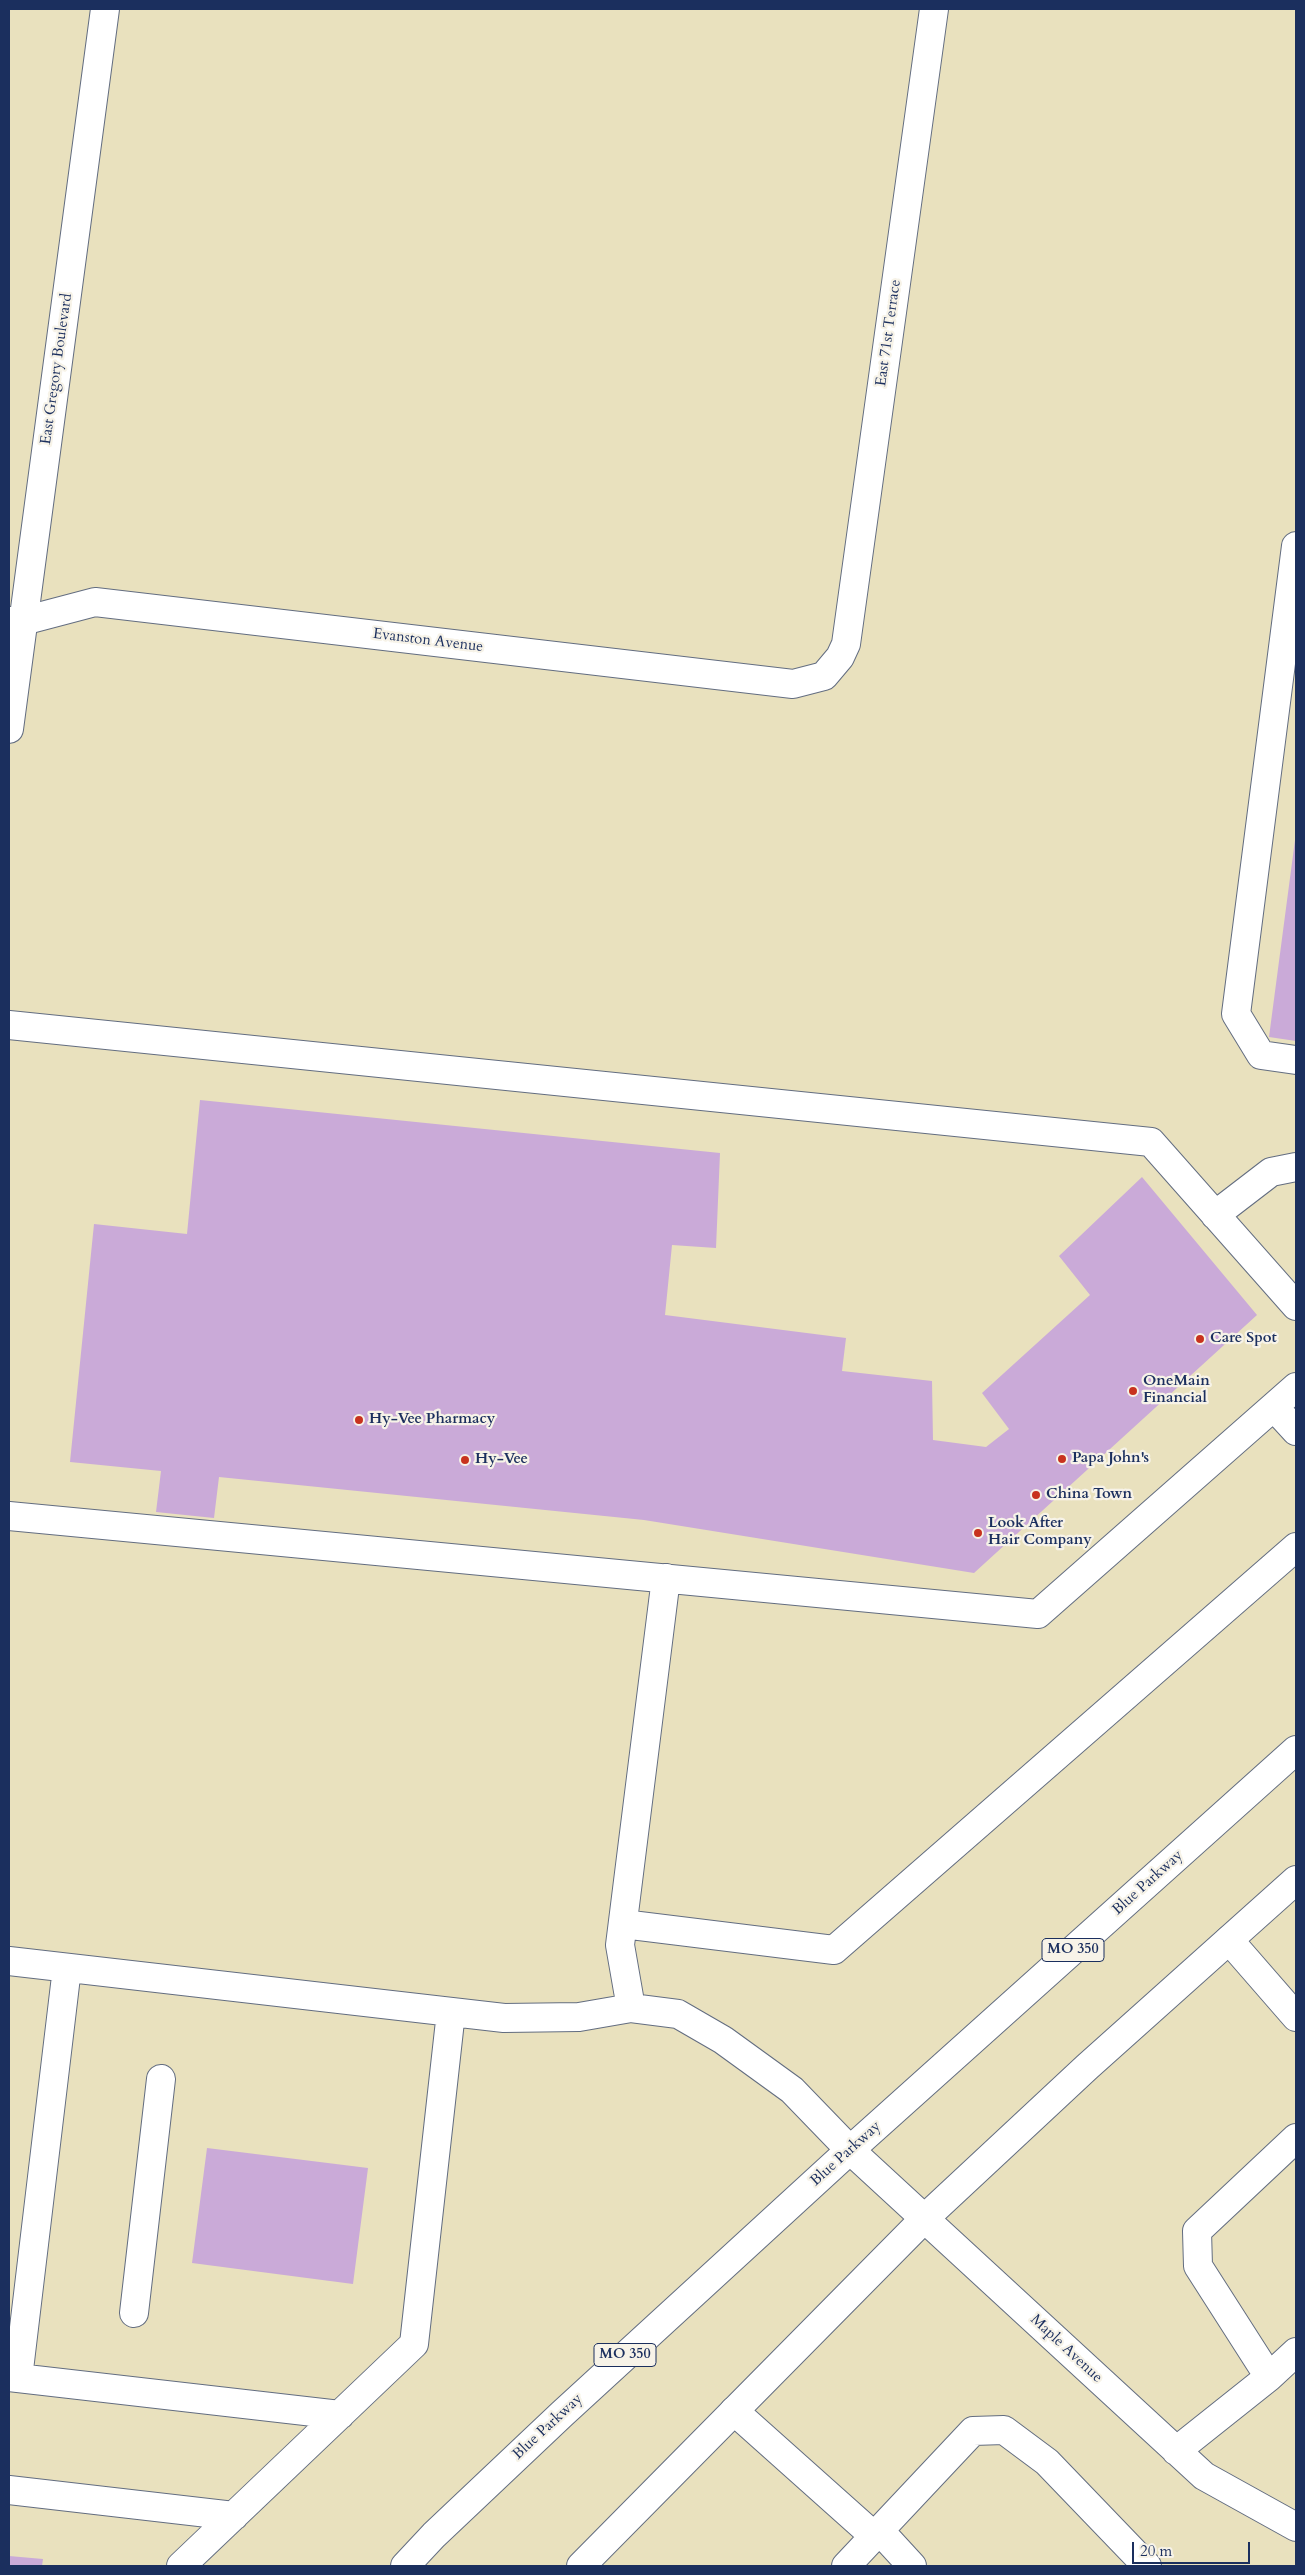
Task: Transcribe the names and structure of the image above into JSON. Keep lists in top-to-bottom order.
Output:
{
  "streets": {
    "main road": [
      "East 71st Terrace",
      "East Gregory Boulevard",
      "Evanston Avenue",
      "Blue Parkway",
      "MO 350",
      "Maple Avenue"
    ]
  },
  "crossings": [
    ["East 71st Terrace", "Evanston Avenue"],
    ["East Gregory Boulevard", "Evanston Avenue"],
    ["Blue Parkway", "Maple Avenue"]
  ],
  "places": [
    "Care Spot",
    "OneMain Financial",
    "Hy-Vee Pharmacy",
    "Papa John's",
    "Hy-Vee",
    "China Town",
    "Look After Hair Company"
  ],
  "scale_bar": "20 m"
}
